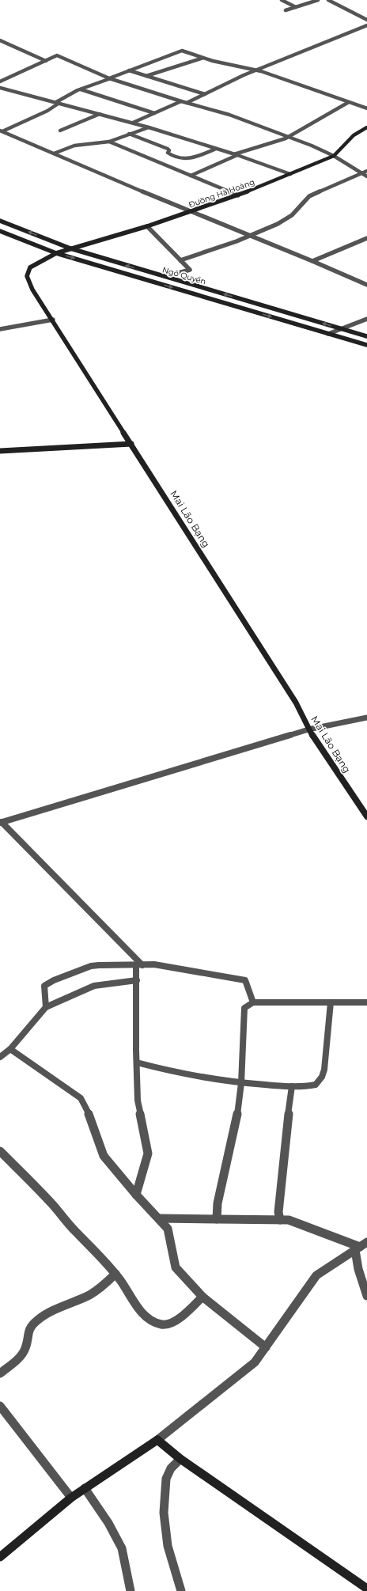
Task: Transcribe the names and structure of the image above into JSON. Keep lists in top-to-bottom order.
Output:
{
  "streets": {
    "street": ["Đường Hà Hoàng", "Ngô Quyền", "Mai Lão Bạng"]
  },
  "crossings": [
    ["Đường Hà Hoàng", "Ngô Quyền"],
    ["Đường Hà Hoàng", "Mai Lão Bạng"],
    ["Ngô Quyền", "Mai Lão Bạng"]
  ]
}
